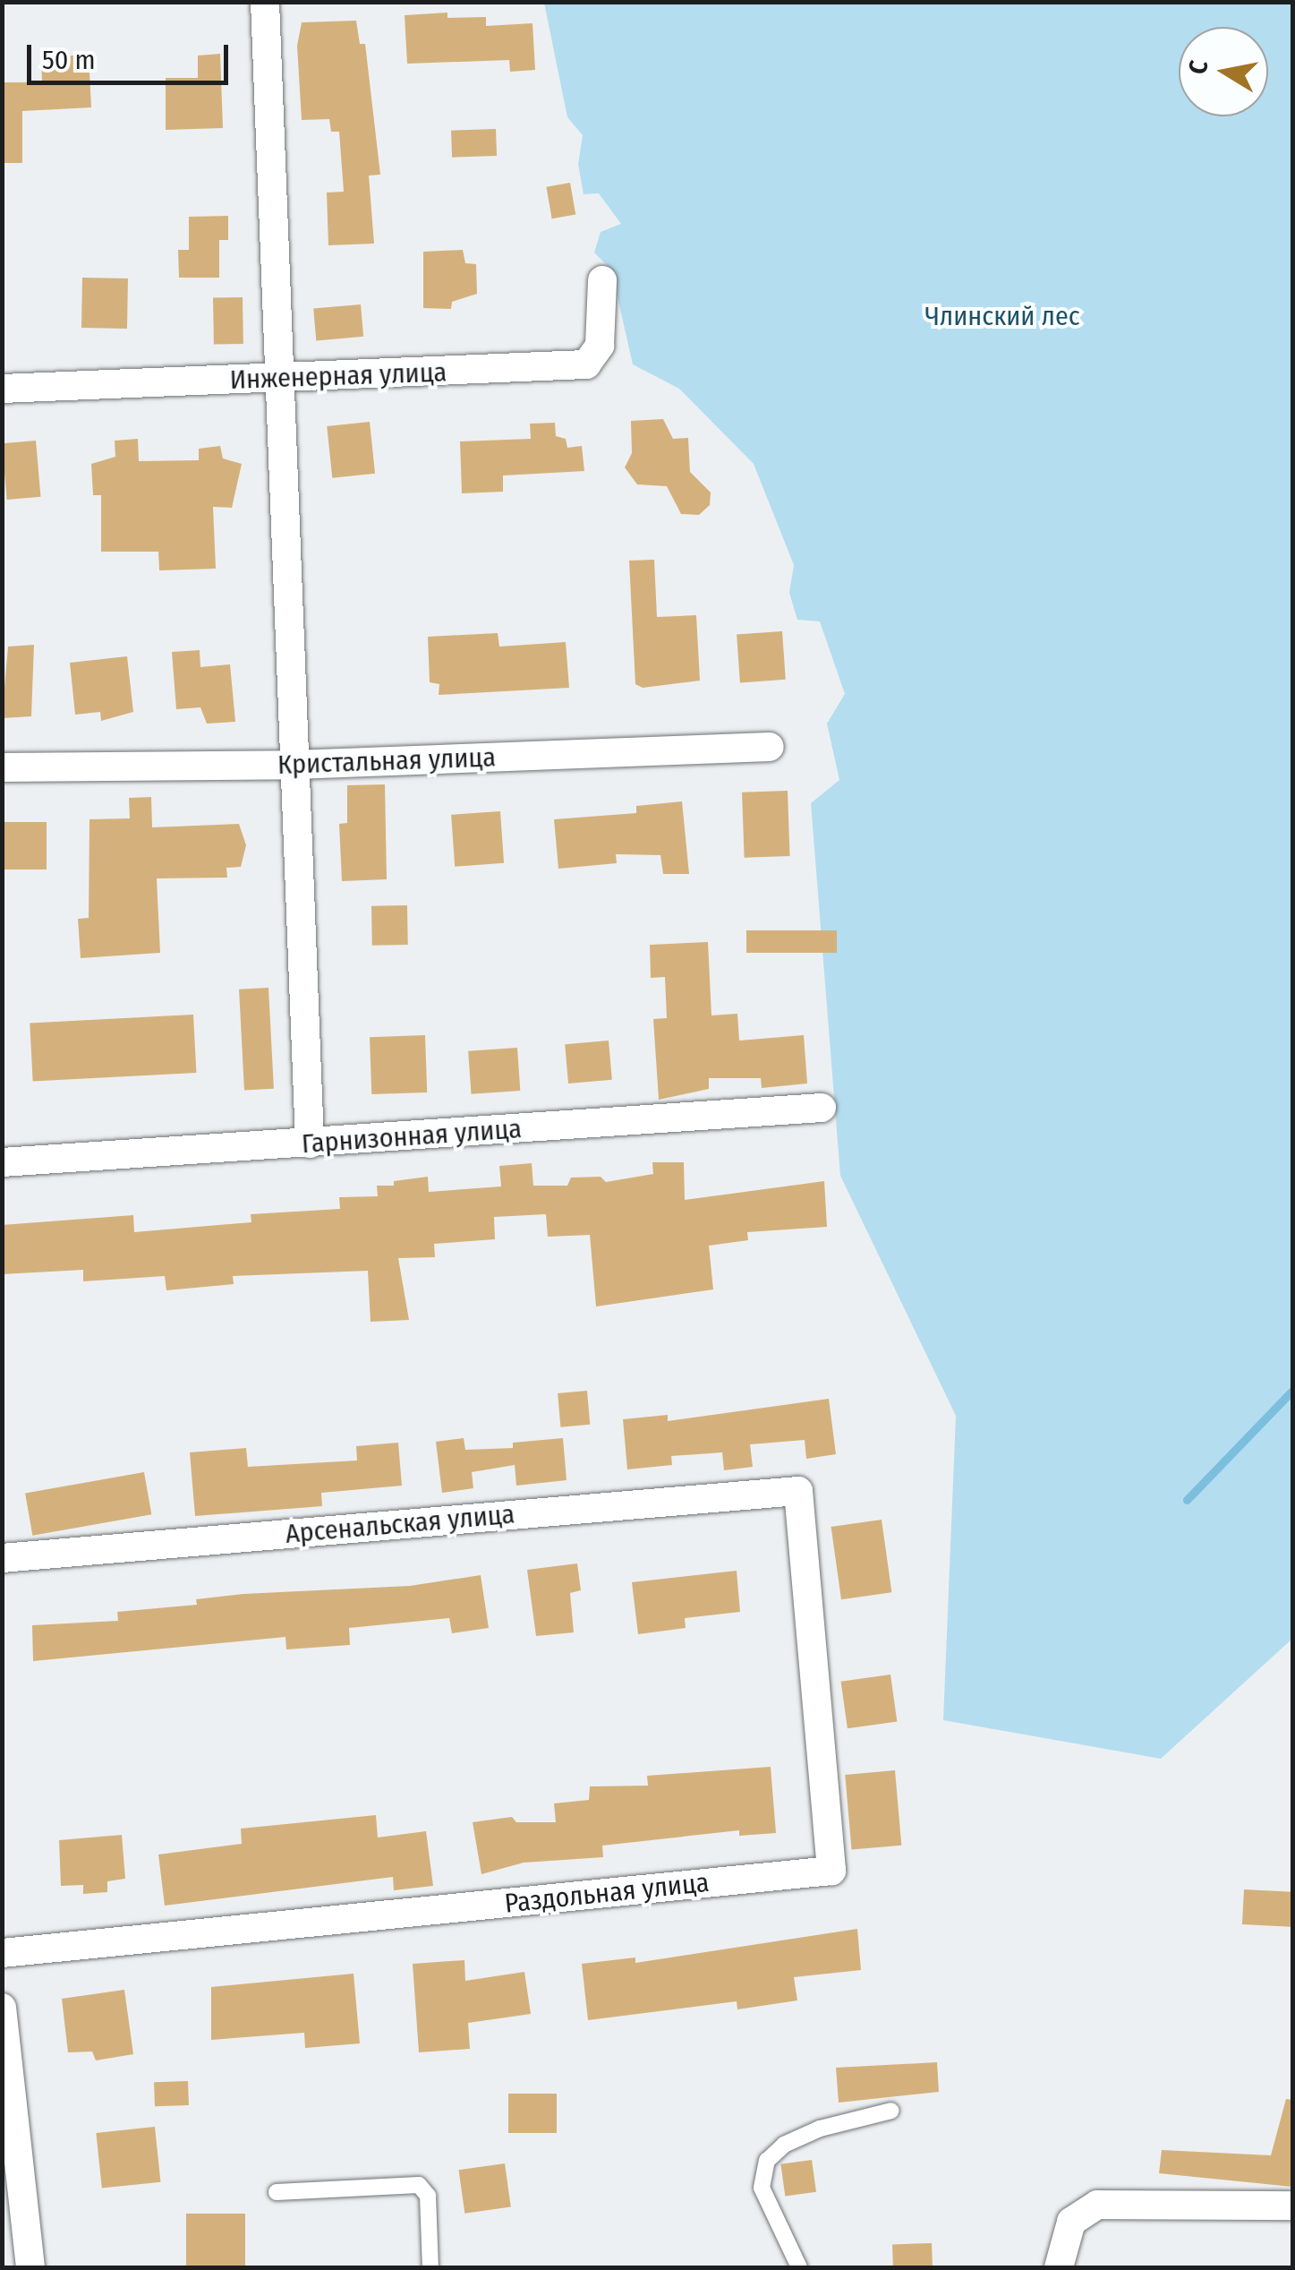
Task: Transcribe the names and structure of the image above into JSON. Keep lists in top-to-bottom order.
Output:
{
  "streets": {
    "street": [
      "Инженерная улица",
      "Кристальная улица",
      "Гарнизонная улица",
      "Арсенальская улица",
      "Раздольная улица"
    ]
  },
  "crossings": [
    ["Арсенальская улица", "Раздольная улица"]
  ],
  "parks": ["Члинский лес"],
  "scale_bar": "50 m",
  "north": "left"
}
